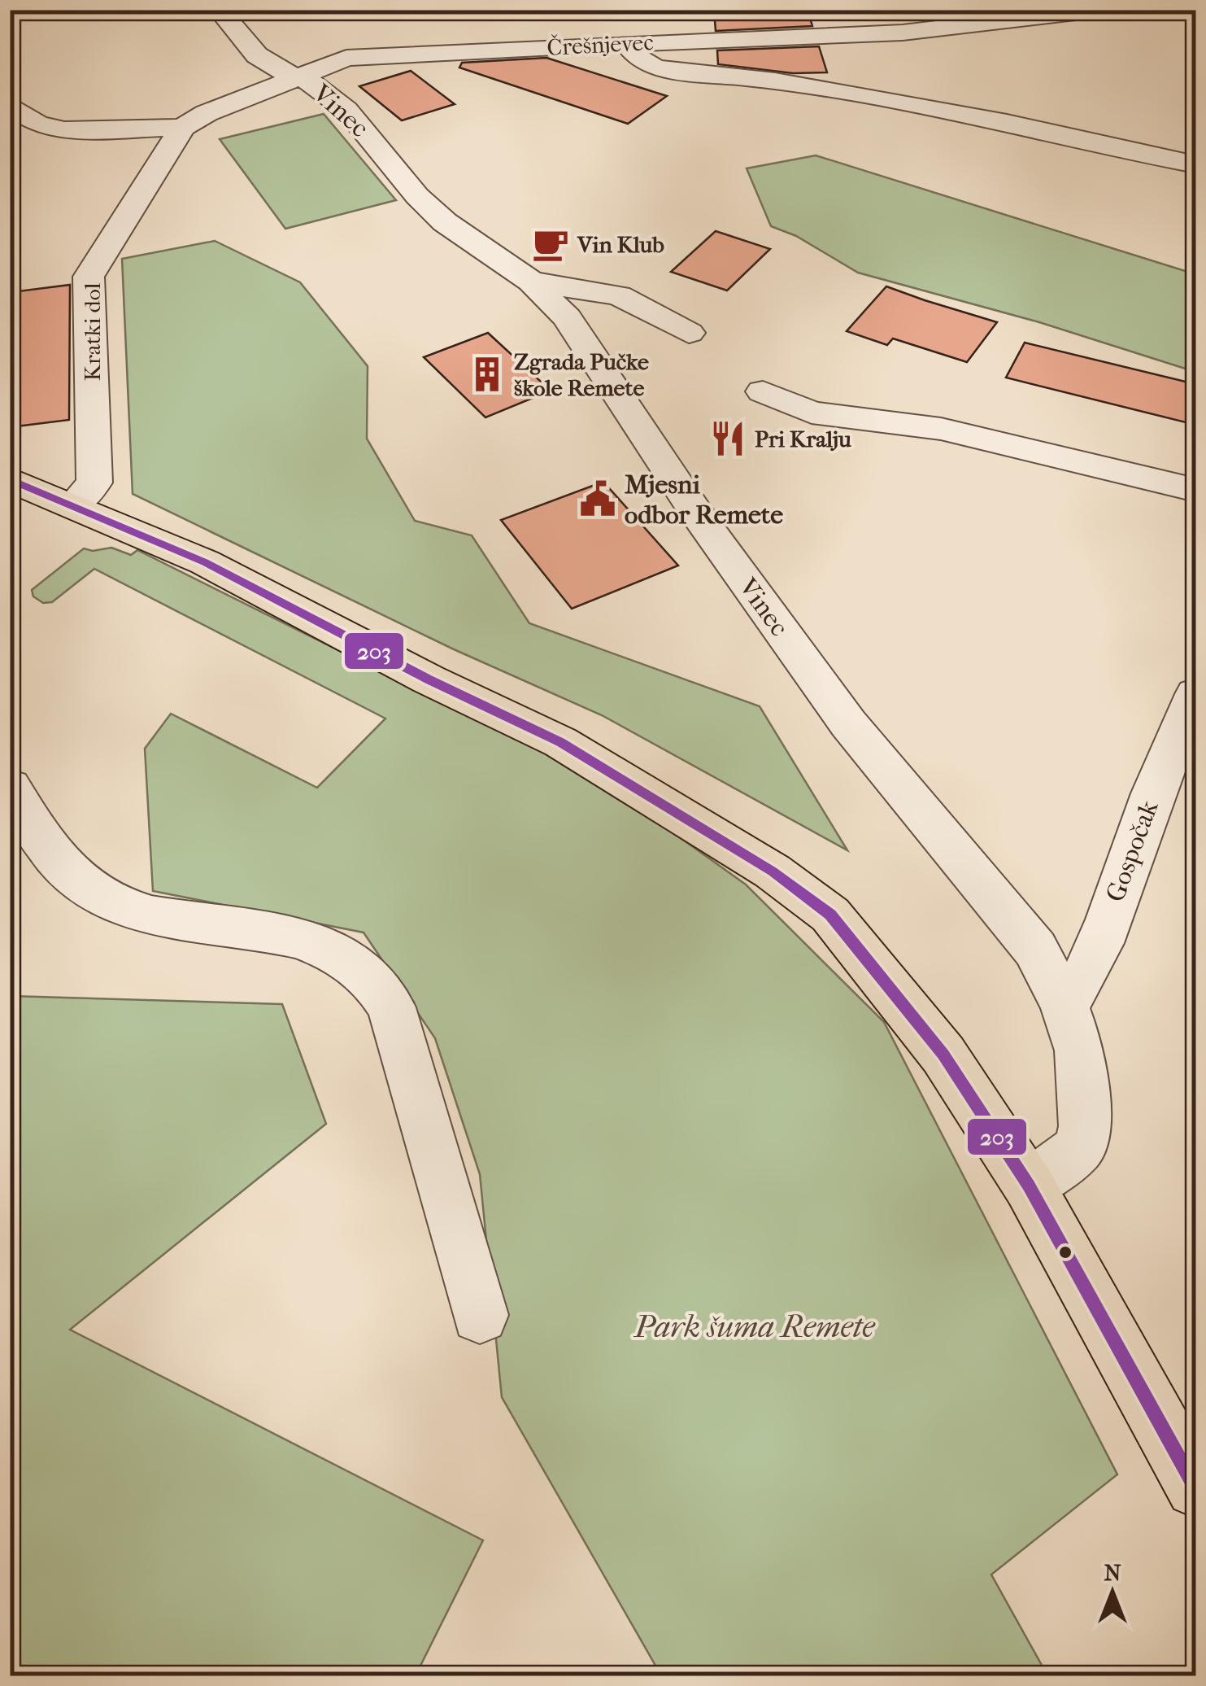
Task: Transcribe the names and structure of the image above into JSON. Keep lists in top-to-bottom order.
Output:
{
  "streets": {
    "street": [
      "Črešnjevec",
      "Vinec",
      "Kratki dol",
      "Gospočak"
    ]
  },
  "crossings": [
    ["Črešnjevec", "Vinec"],
    ["Vinec", "Kratki dol"],
    ["Vinec", "Gospočak"]
  ],
  "parks": ["Park šuma Remete"],
  "places": {
    "cafe": ["Vin Klub"],
    "building": ["Zgrada Pučke škole Remete"],
    "restaurant": ["Pri Kralju"],
    "public building": ["Mjesni odbor Remete"]
  },
  "lines": ["transit line 203"],
  "north": "top"
}
